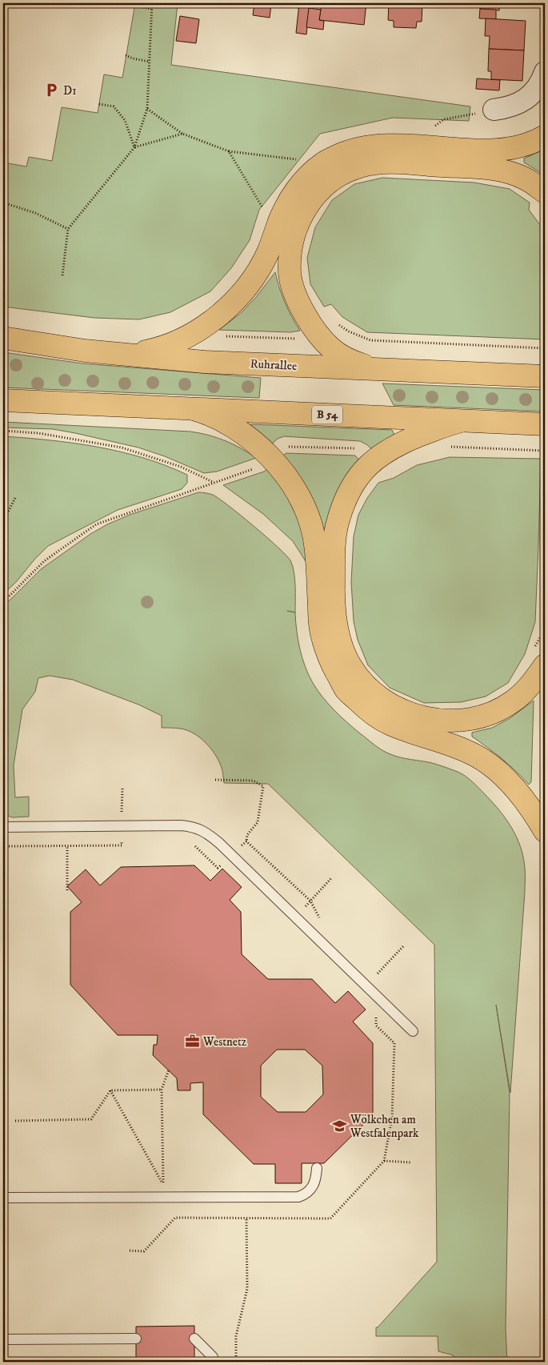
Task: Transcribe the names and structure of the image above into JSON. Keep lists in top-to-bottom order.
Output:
{
  "streets": {
    "highway": ["Ruhrallee", "B 54"]
  },
  "places": {
    "parking": ["D1"],
    "office": ["Westnetz"],
    "school or university": ["Wölkchen am Westfalenpark"]
  }
}
